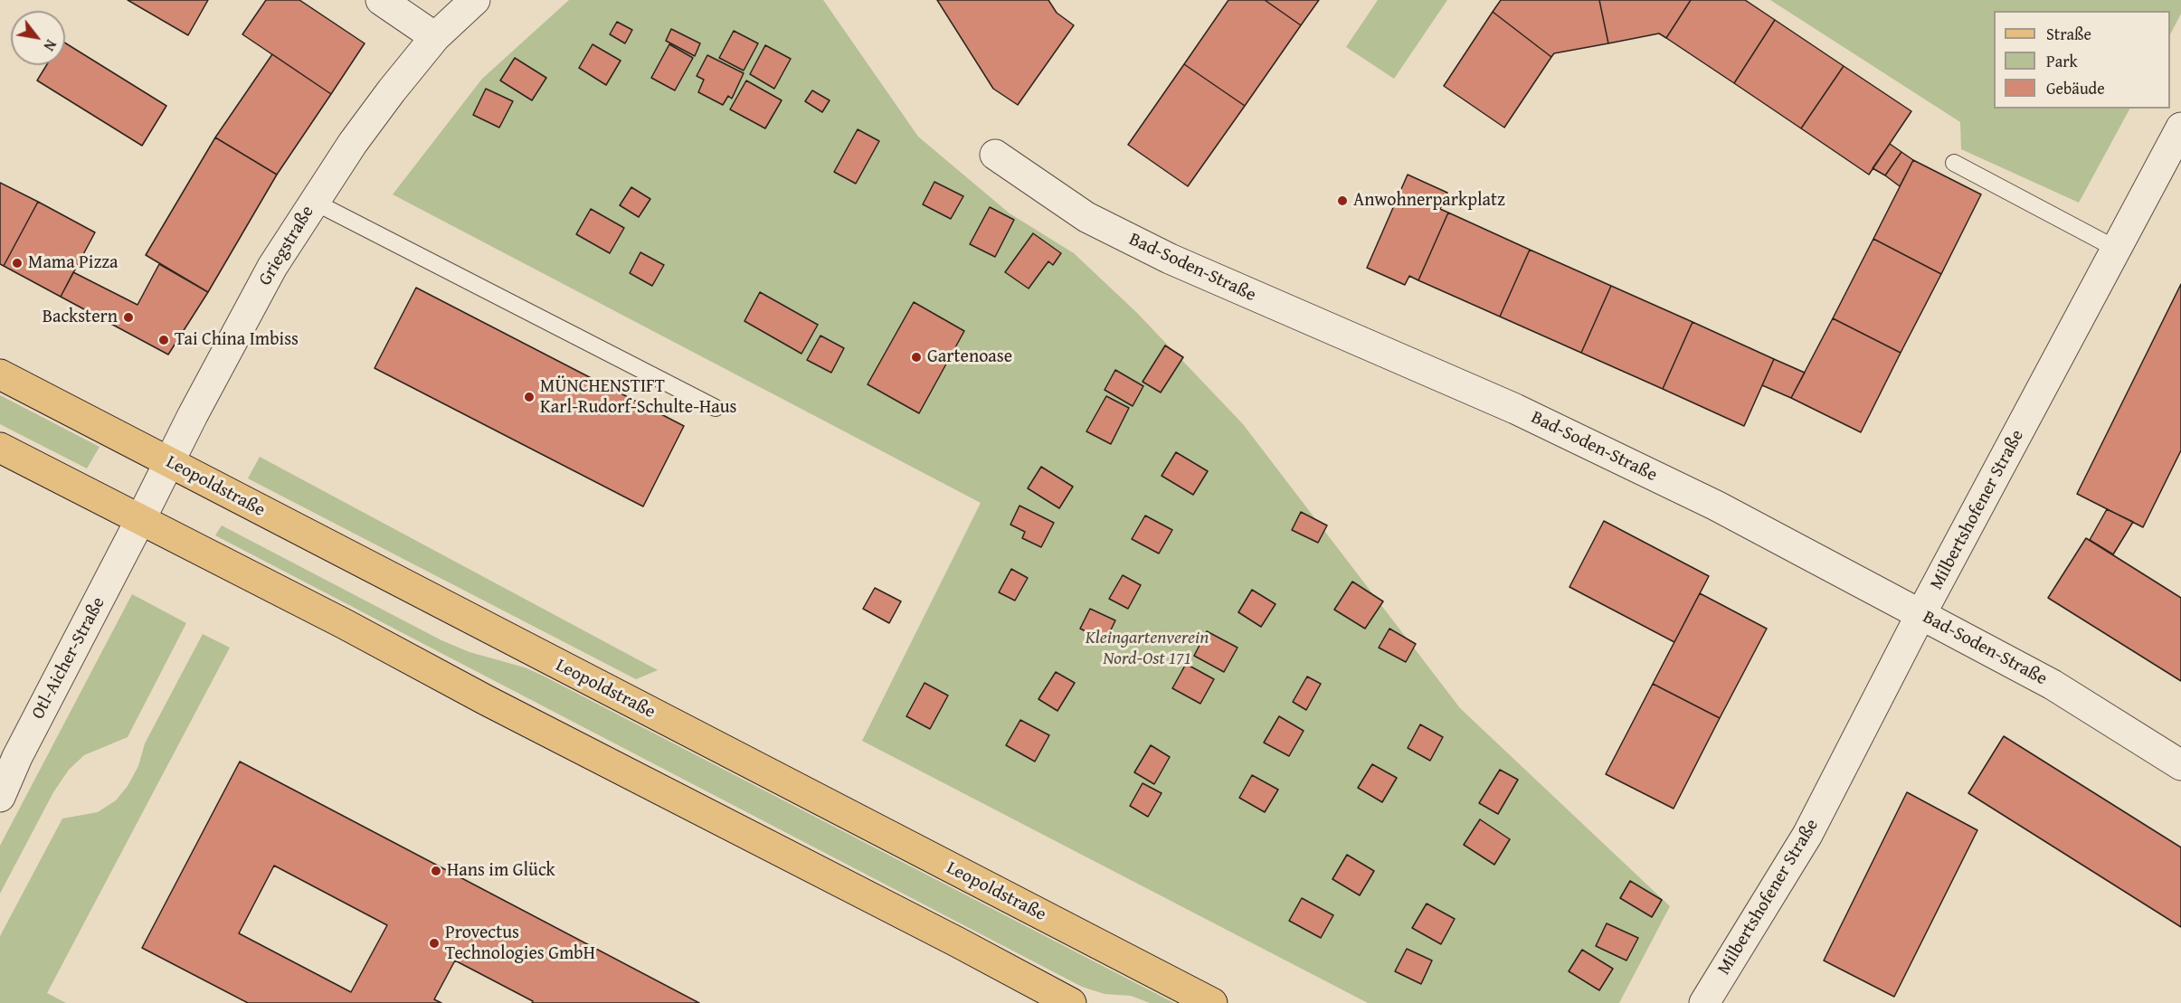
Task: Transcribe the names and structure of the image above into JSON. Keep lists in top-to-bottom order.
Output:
{
  "streets": {
    "main road": ["Leopoldstraße"],
    "street": [
      "Griegstraße",
      "Bad-Soden-Straße",
      "Milbertshofener Straße",
      "Otl-Aicher-Straße"
    ]
  },
  "crossings": [
    ["Griegstraße", "Leopoldstraße"],
    ["Griegstraße", "Otl-Aicher-Straße"],
    ["Bad-Soden-Straße", "Milbertshofener Straße"]
  ],
  "parks": ["Kleingartenverein Nord-Ost 171"],
  "places": [
    "Anwohnerparkplatz",
    "Mama Pizza",
    "Backstern",
    "Tai China Imbiss",
    "Gartenoase",
    "MÜNCHENSTIFT Karl-Rudorf-Schulte-Haus",
    "Hans im Glück",
    "Provectus Technologies GmbH"
  ],
  "legend": ["Straße", "Park", "Gebäude"],
  "north": "bottom right"
}
